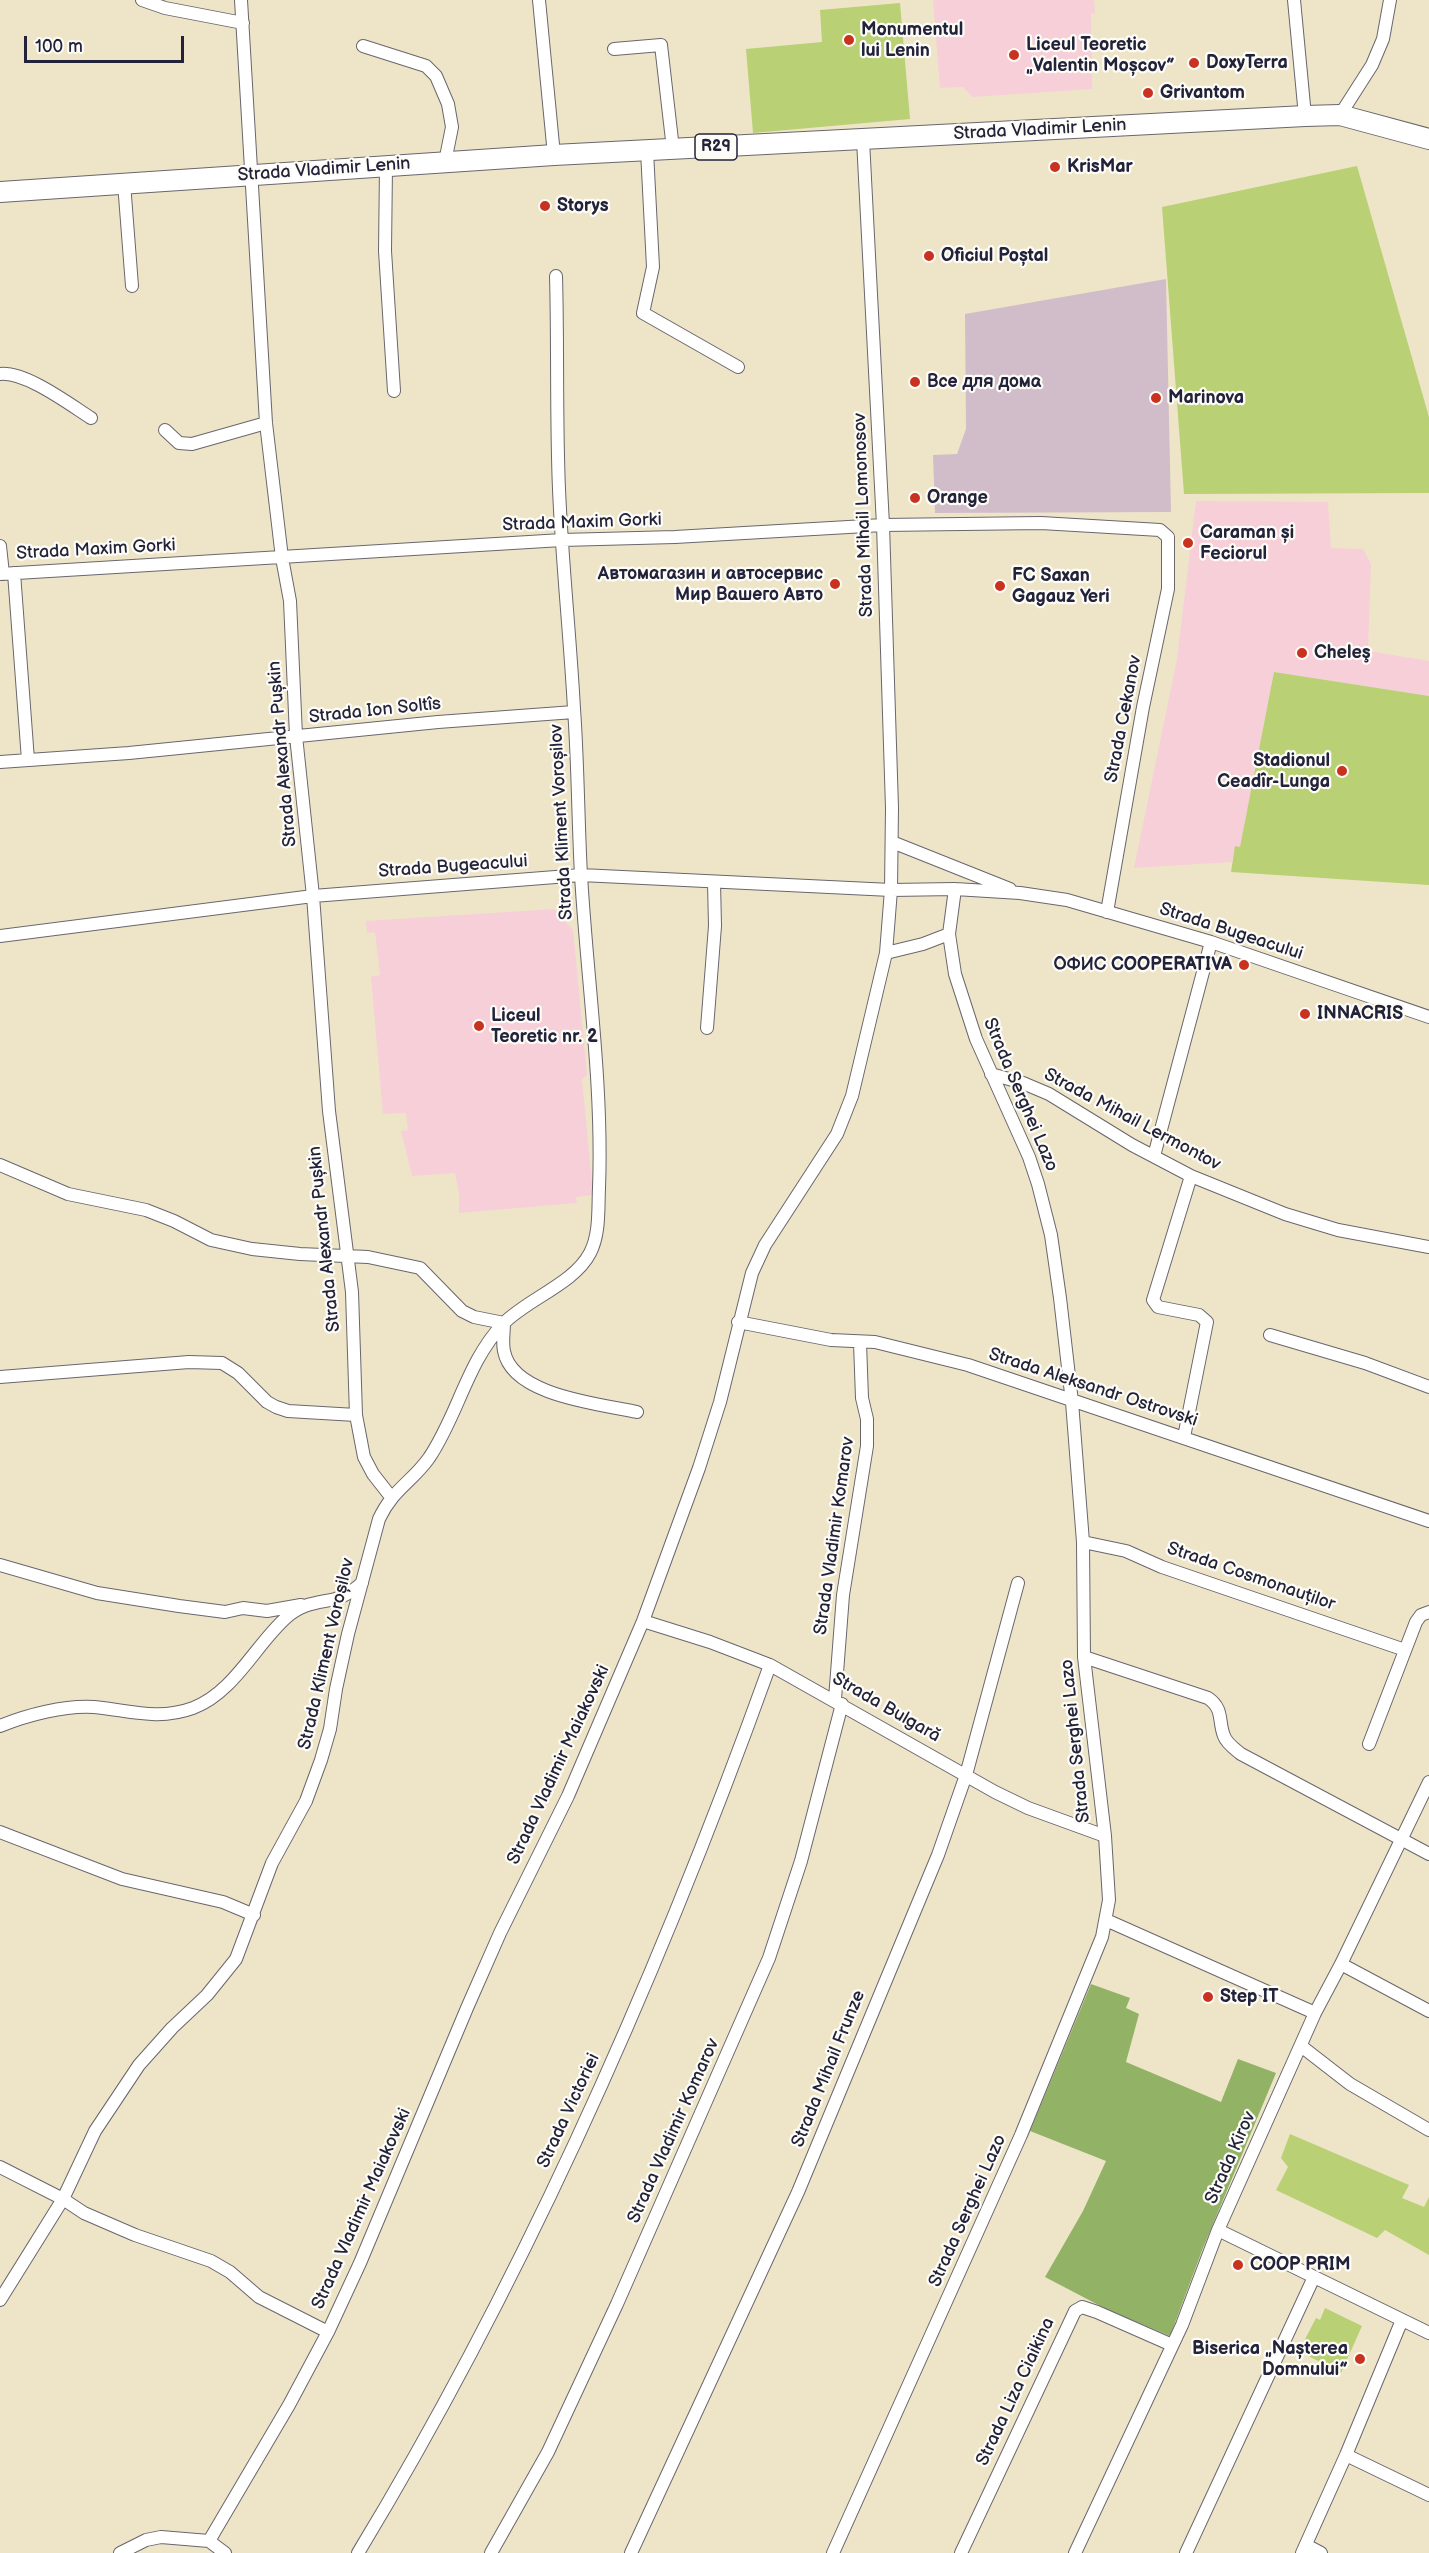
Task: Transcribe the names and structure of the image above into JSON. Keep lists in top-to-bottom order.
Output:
{
  "streets": {
    "main road": ["Strada Vladimir Lenin", "R29"],
    "street": [
      "Strada Mihail Lomonosov",
      "Strada Maxim Gorki",
      "Strada Ion Soltîs",
      "Strada Cekanov",
      "Strada Alexandr Pușkin",
      "Strada Kliment Voroșilov",
      "Strada Bugeacului",
      "Strada Serghei Lazo",
      "Strada Mihail Lermontov",
      "Strada Aleksandr Ostrovski",
      "Strada Vladimir Komarov",
      "Strada Cosmonauților",
      "Strada Bulgară",
      "Strada Vladimir Maiakovski",
      "Strada Mihail Frunze",
      "Strada Victoriei",
      "Strada Kirov",
      "Strada Liza Ciaikina"
    ]
  },
  "crossings": [
    ["Strada Vladimir Lenin", "Strada Mihail Lomonosov"],
    ["Strada Vladimir Lenin", "Strada Alexandr Pușkin"],
    ["Strada Mihail Lomonosov", "Strada Maxim Gorki"],
    ["Strada Mihail Lomonosov", "Strada Bugeacului"],
    ["Strada Mihail Lomonosov", "Strada Vladimir Maiakovski"],
    ["Strada Maxim Gorki", "Strada Cekanov"],
    ["Strada Maxim Gorki", "Strada Alexandr Pușkin"],
    ["Strada Maxim Gorki", "Strada Kliment Voroșilov"],
    ["Strada Ion Soltîs", "Strada Alexandr Pușkin"],
    ["Strada Ion Soltîs", "Strada Kliment Voroșilov"],
    ["Strada Cekanov", "Strada Bugeacului"],
    ["Strada Alexandr Pușkin", "Strada Kliment Voroșilov"],
    ["Strada Alexandr Pușkin", "Strada Bugeacului"],
    ["Strada Kliment Voroșilov", "Strada Bugeacului"],
    ["Strada Bugeacului", "Strada Serghei Lazo"],
    ["Strada Bugeacului", "Strada Vladimir Maiakovski"],
    ["Strada Serghei Lazo", "Strada Mihail Lermontov"],
    ["Strada Serghei Lazo", "Strada Aleksandr Ostrovski"],
    ["Strada Serghei Lazo", "Strada Cosmonauților"],
    ["Strada Serghei Lazo", "Strada Bulgară"],
    ["Strada Aleksandr Ostrovski", "Strada Vladimir Komarov"],
    ["Strada Aleksandr Ostrovski", "Strada Vladimir Maiakovski"],
    ["Strada Vladimir Komarov", "Strada Bulgară"],
    ["Strada Bulgară", "Strada Vladimir Maiakovski"],
    ["Strada Bulgară", "Strada Mihail Frunze"],
    ["Strada Bulgară", "Strada Victoriei"],
    ["Strada Kirov", "Strada Liza Ciaikina"]
  ],
  "places": [
    "Monumentul lui Lenin",
    "Liceul Teoretic „Valentin Moșcov”",
    "DoxyTerra",
    "Grivantom",
    "KrisMar",
    "Storys",
    "Oficiul Poștal",
    "Все для дома",
    "Marinova",
    "Orange",
    "Caraman și Feciorul",
    "Автомагазин и автосервис Мир Вашего Авто",
    "FC Saxan Gagauz Yeri",
    "Cheleş",
    "Stadionul Ceadîr-Lunga",
    "ОФИС COOPERATIVA",
    "INNACRIS",
    "Liceul Teoretic nr. 2",
    "Step IT",
    "COOP PRIM",
    "Biserica „Nașterea Domnului”"
  ],
  "scale_bar": "100 m"
}
